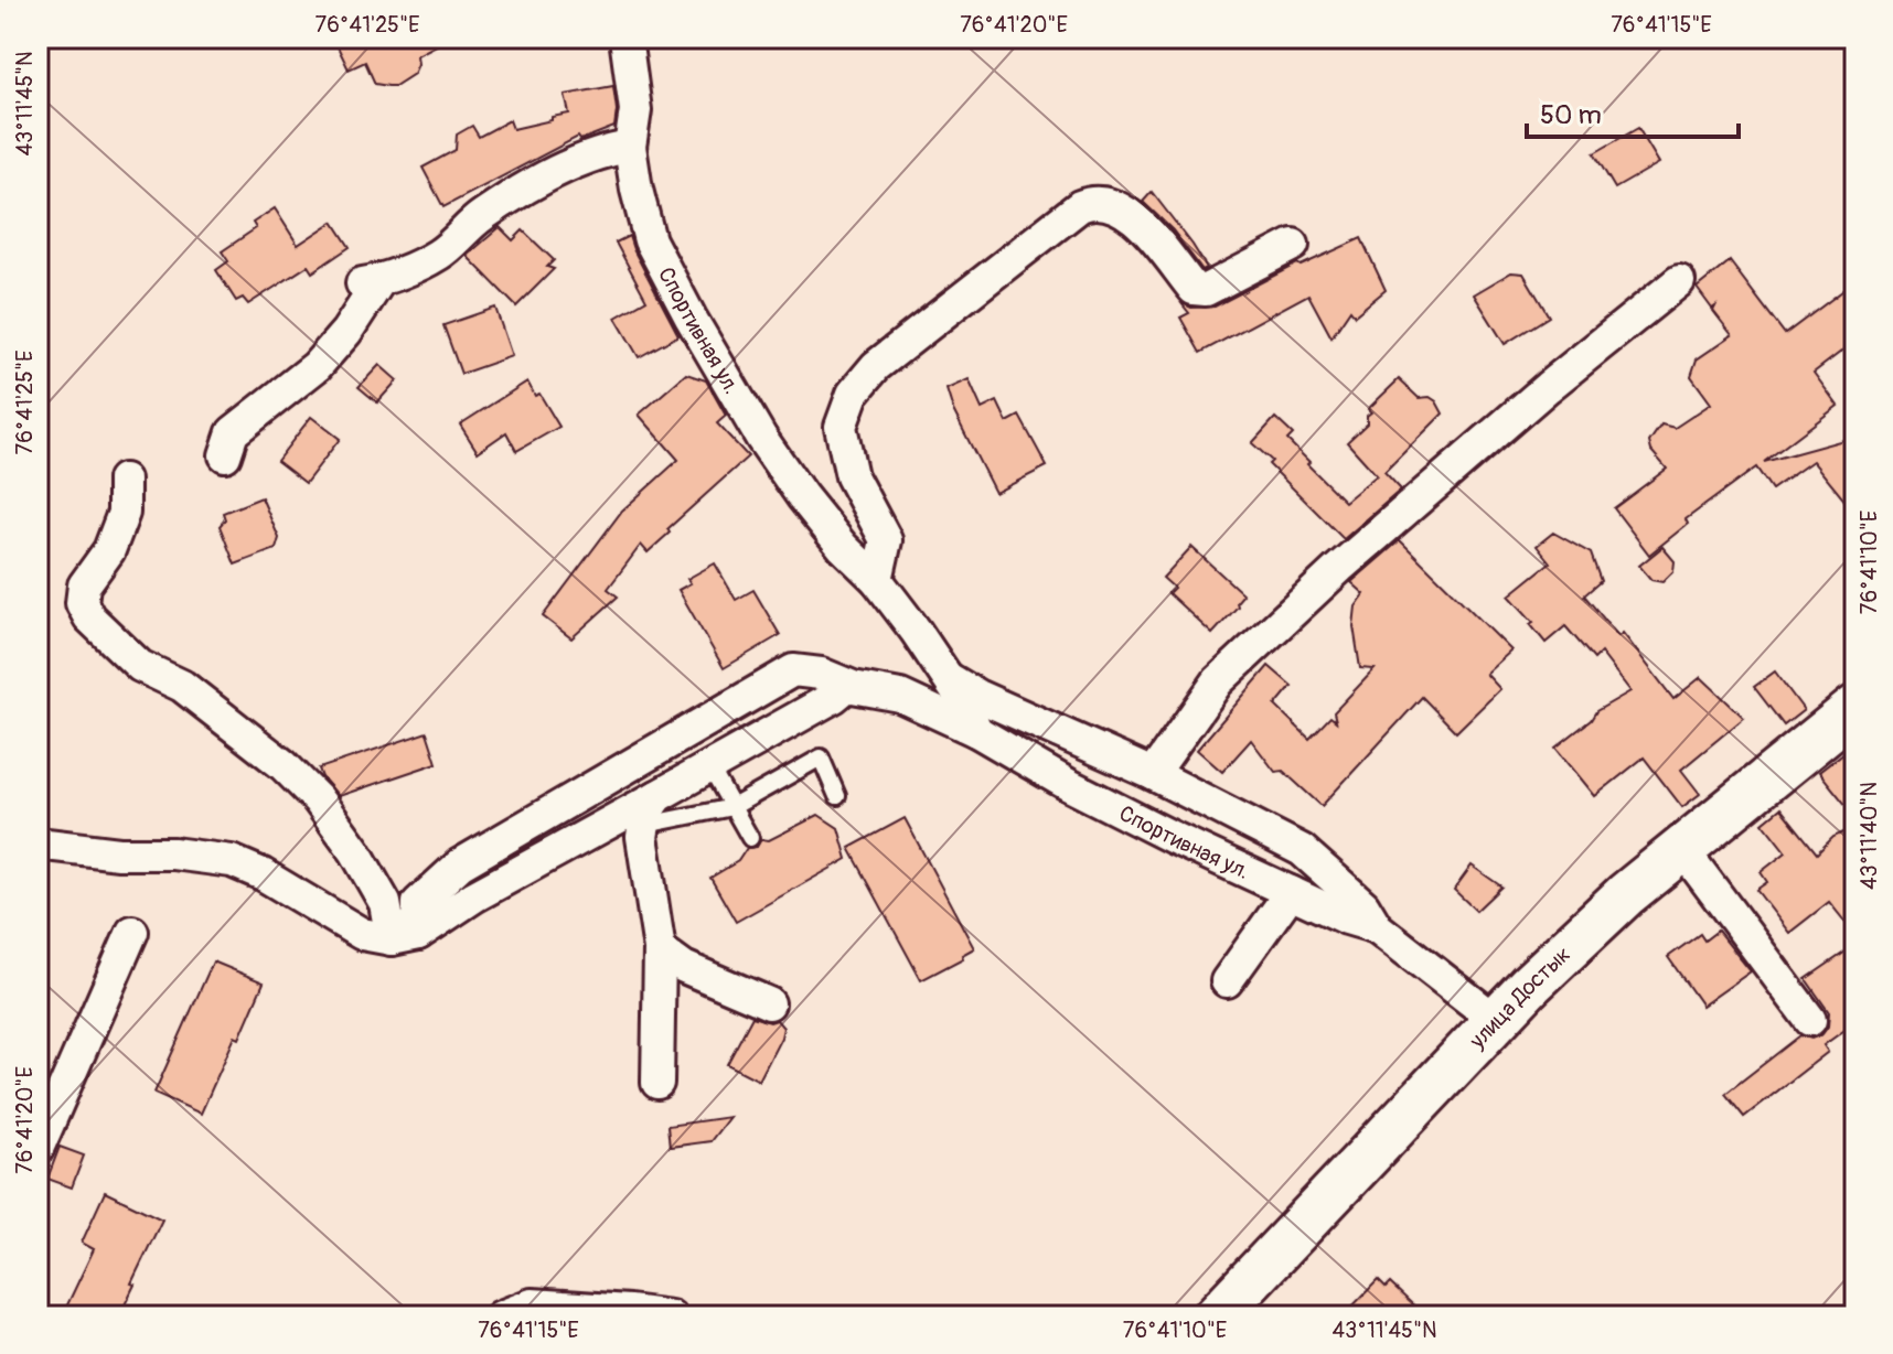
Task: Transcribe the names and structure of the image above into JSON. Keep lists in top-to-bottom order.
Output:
{
  "streets": {
    "main road": ["улица Достык"],
    "street": ["Спортивная ул."]
  },
  "crossings": [
    ["Спортивная ул.", "улица Достык"]
  ],
  "scale_bar": "50 m",
  "coordinates": [
    "76°41'25\"E",
    "76°41'20\"E",
    "76°41'15\"E",
    "43°11'45\"N",
    "76°41'10\"E",
    "43°11'40\"N"
  ]
}
